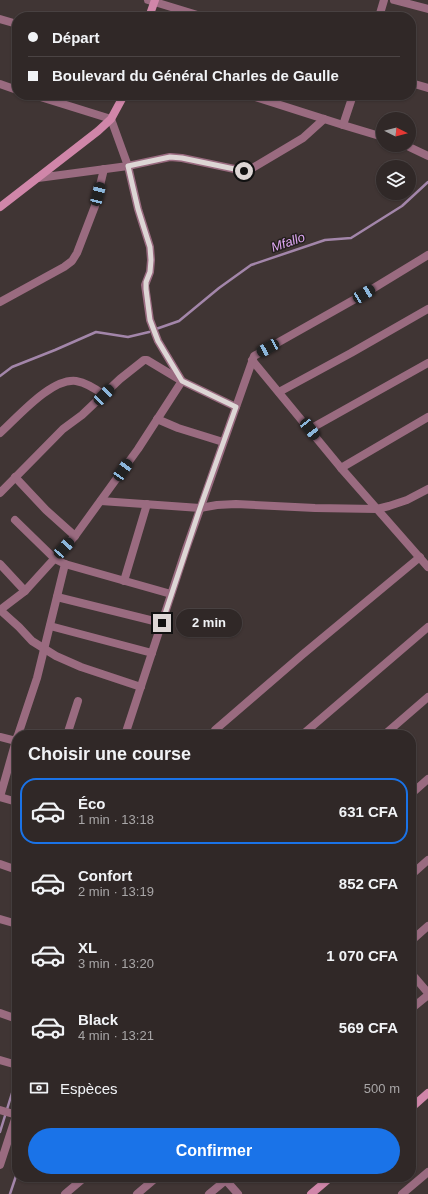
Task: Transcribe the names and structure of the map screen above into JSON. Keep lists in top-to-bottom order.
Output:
{
  "water": ["Mfallo"],
  "north": "right",
  "page": {
    "banner": ["Départ", "Boulevard du Général Charles de Gaulle"],
    "bubble": "2 min",
    "heading": "Choisir une course",
    "list": [
      {
        "name": "Éco",
        "note": "1 min · 13:18",
        "value": "631 CFA"
      },
      {
        "name": "Confort",
        "note": "2 min · 13:19",
        "value": "852 CFA"
      },
      {
        "name": "XL",
        "note": "3 min · 13:20",
        "value": "1 070 CFA"
      },
      {
        "name": "Black",
        "note": "4 min · 13:21",
        "value": "569 CFA"
      }
    ],
    "pay": ["Espèces", "500 m"],
    "buttons": "Confirmer"
  }
}
